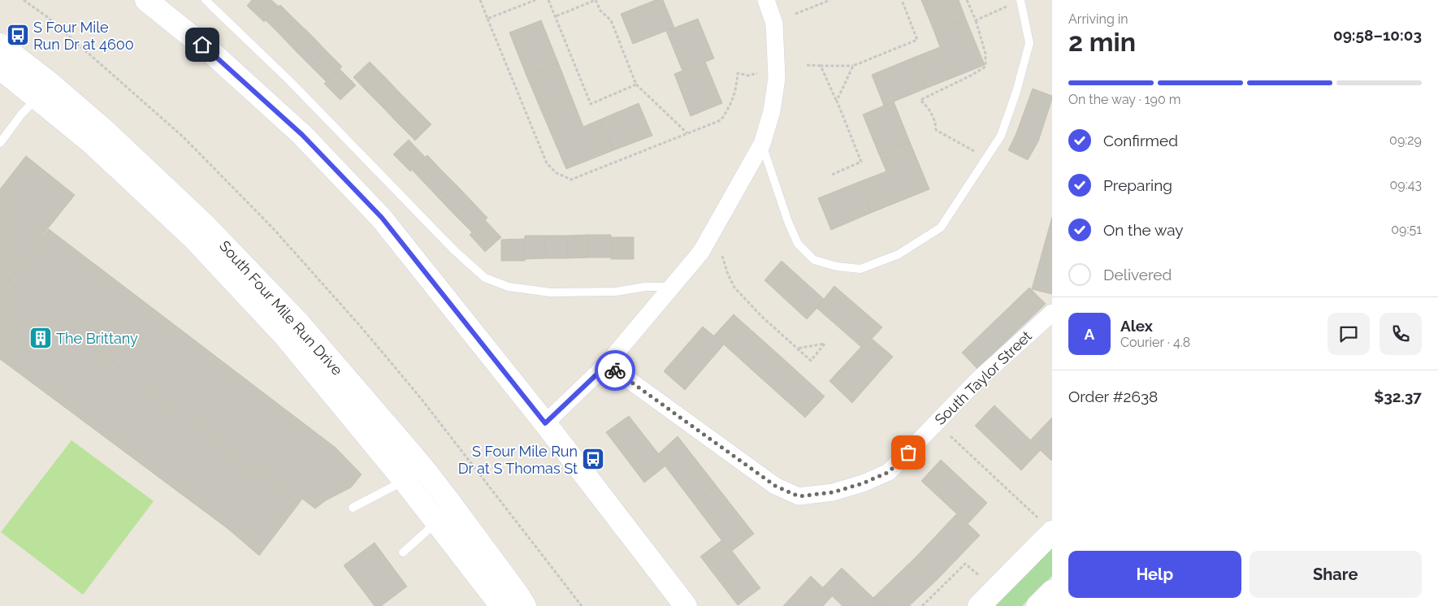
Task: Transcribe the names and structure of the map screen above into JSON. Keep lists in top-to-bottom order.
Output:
{
  "streets": {
    "main road": ["South Four Mile Run Drive"],
    "street": ["South Taylor Street"]
  },
  "places": {
    "bus stop": ["S Four Mile Run Dr at 4600", "S Four Mile Run Dr at S Thomas St"],
    "building": ["The Brittany"]
  },
  "page": {
    "heading": ["2 min", "Arriving in", "09:58–10:03"],
    "panel": [
      "Alex",
      "Courier · 4.8",
      "Order #2638",
      "$32.37"
    ],
    "bar": "On the way · 190 m",
    "list": [
      ["Confirmed", "09:29"],
      ["Preparing", "09:43"],
      ["On the way", "09:51"],
      "Delivered"
    ],
    "round": "A",
    "buttons": ["Help", "Share"]
  }
}
